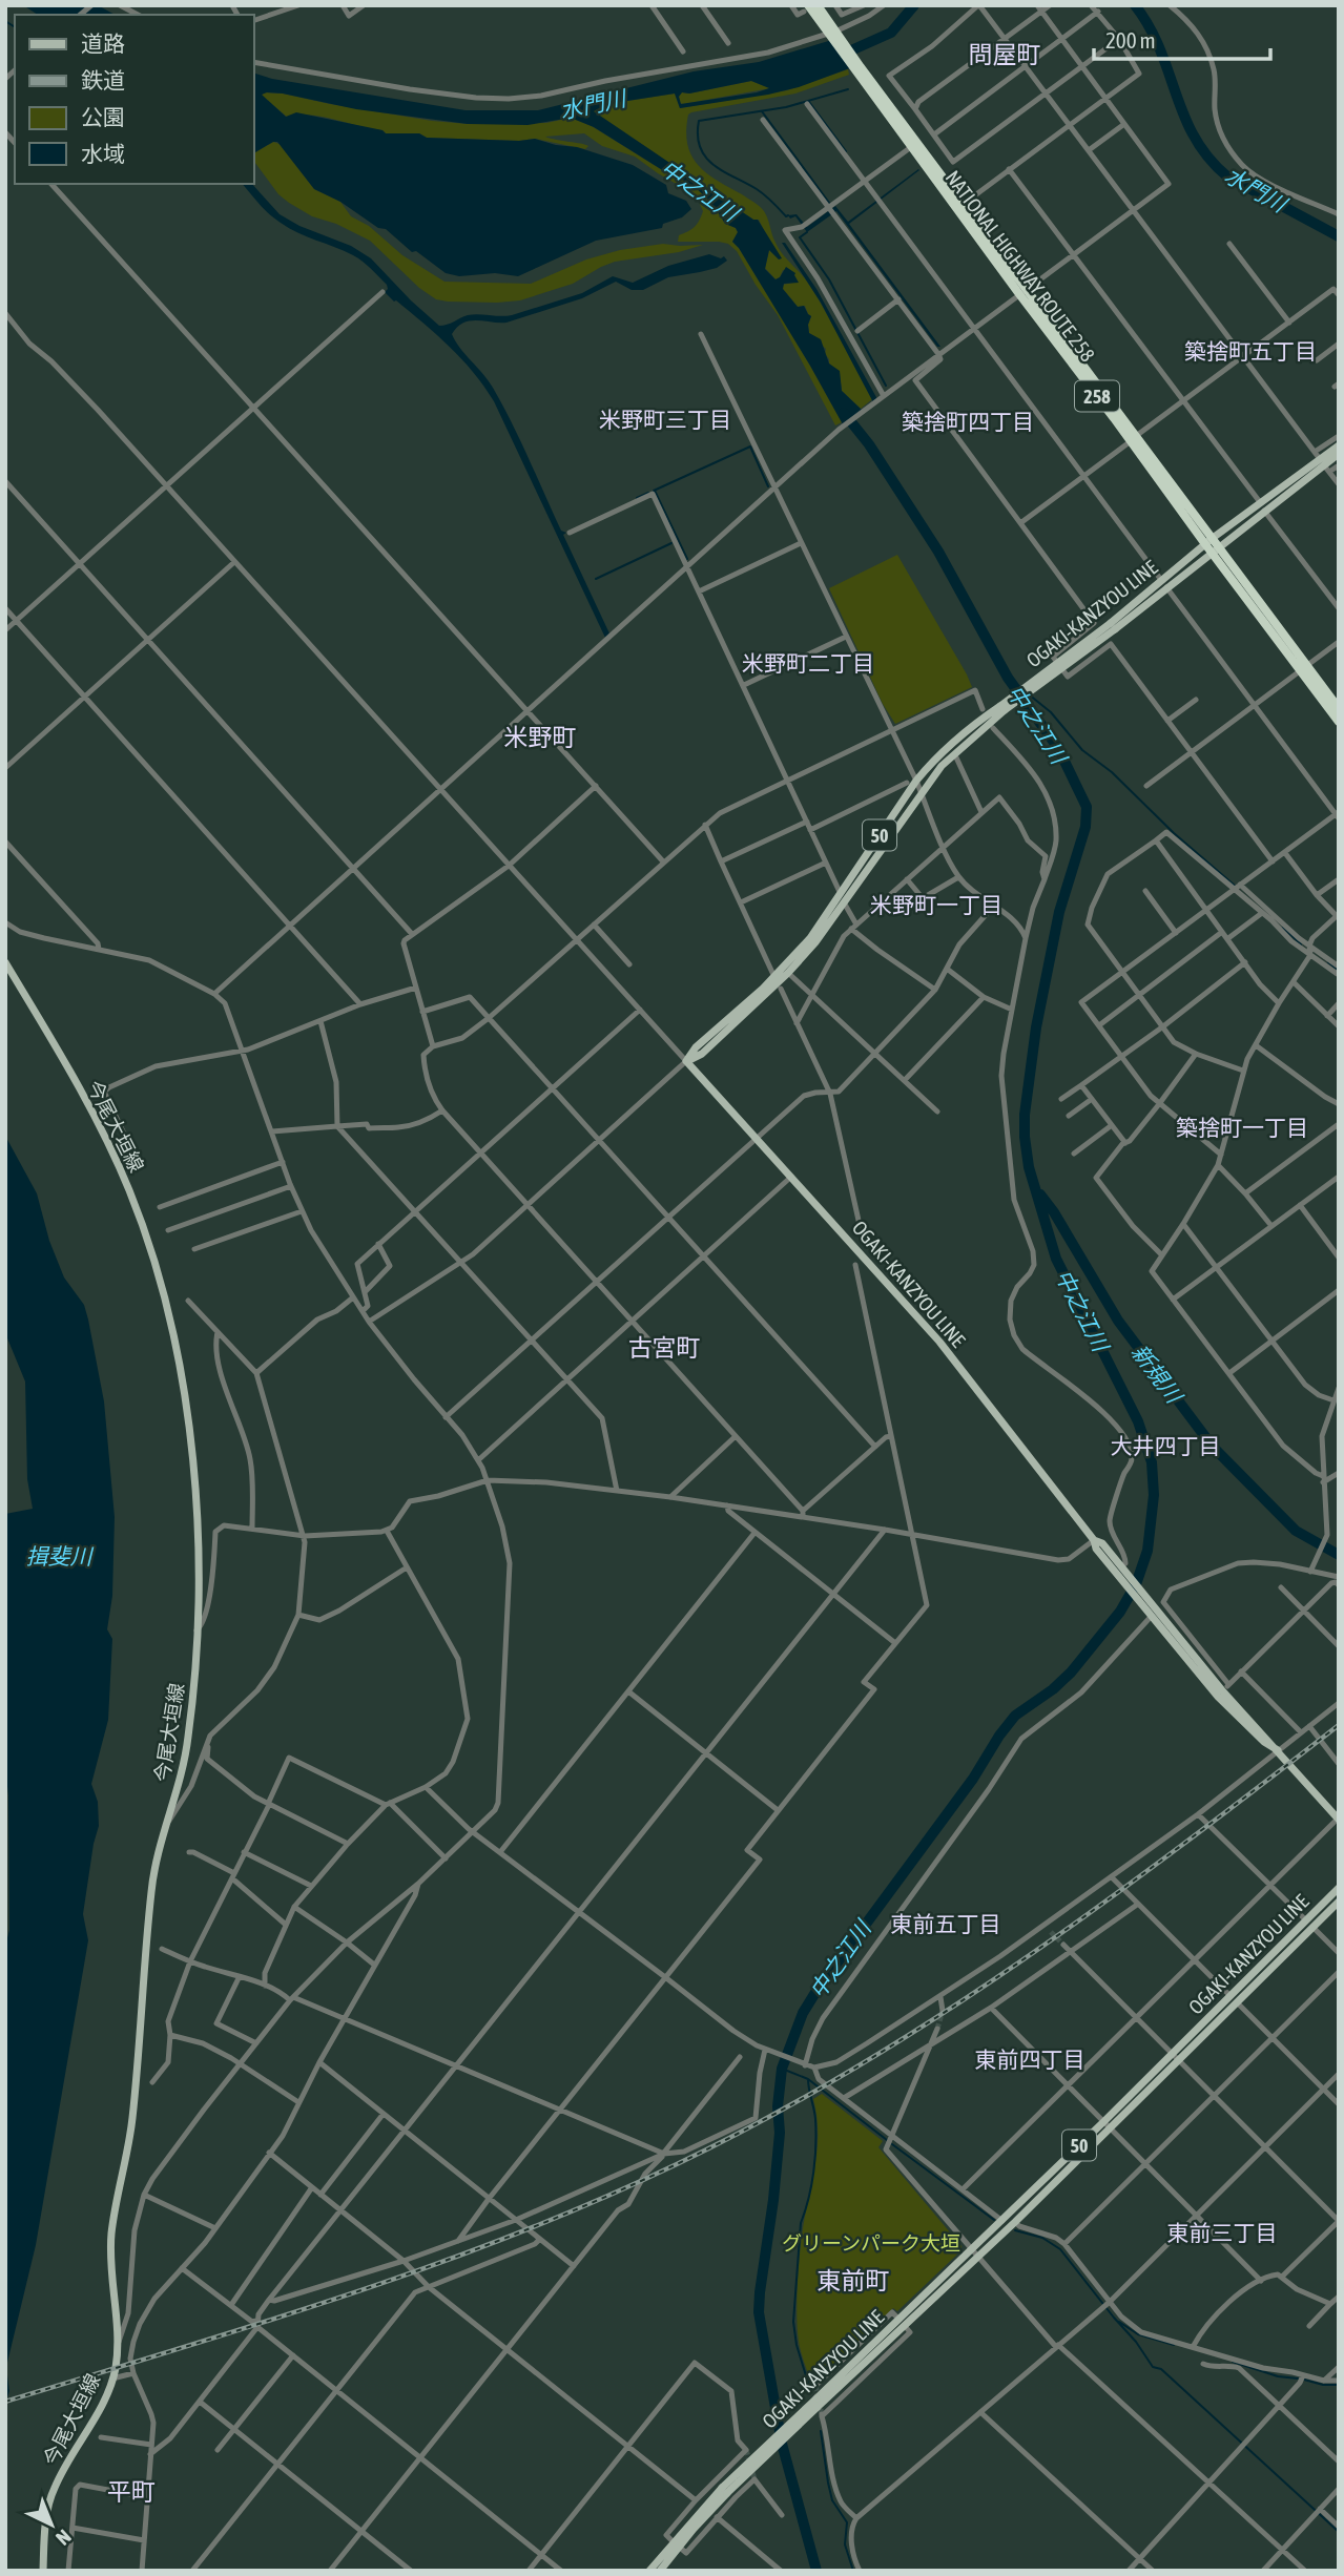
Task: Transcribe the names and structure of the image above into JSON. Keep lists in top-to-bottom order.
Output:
{
  "streets": {
    "highway": ["NATIONAL HIGHWAY ROUTE 258", "258"],
    "main road": ["OGAKI-KANZYOU LINE", "50", "今尾大垣線"]
  },
  "crossings": [
    ["NATIONAL HIGHWAY ROUTE 258", "OGAKI-KANZYOU LINE"]
  ],
  "districts": [
    "問屋町",
    "築捨町五丁目",
    "米野町三丁目",
    "築捨町四丁目",
    "米野町二丁目",
    "米野町",
    "米野町一丁目",
    "築捨町一丁目",
    "古宮町",
    "大井四丁目",
    "東前五丁目",
    "東前四丁目",
    "東前三丁目",
    "東前町",
    "平町"
  ],
  "water": [
    "水門川",
    "中之江川",
    "新規川",
    "揖斐川"
  ],
  "parks": ["グリーンパーク大垣"],
  "legend": [
    "道路",
    "鉄道",
    "公園",
    "水域"
  ],
  "scale_bar": "200 m",
  "north": "bottom right"
}
